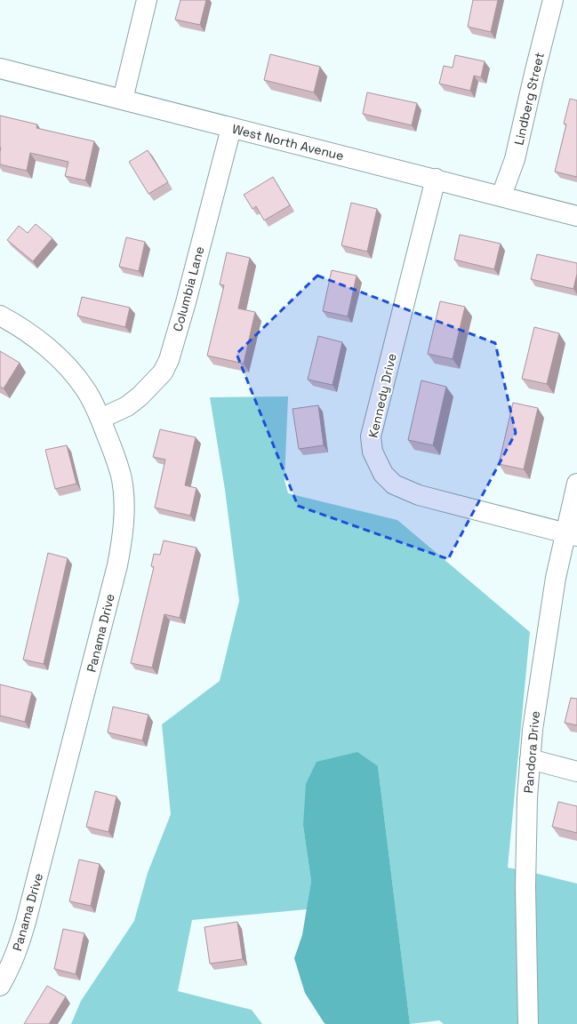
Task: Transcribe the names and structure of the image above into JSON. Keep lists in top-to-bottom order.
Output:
{
  "streets": {
    "street": [
      "Lindberg Street",
      "West North Avenue",
      "Columbia Lane",
      "Kennedy Drive",
      "Panama Drive",
      "Pandora Drive"
    ]
  },
  "crossings": [
    ["Lindberg Street", "West North Avenue"],
    ["West North Avenue", "Columbia Lane"],
    ["West North Avenue", "Kennedy Drive"],
    ["Columbia Lane", "Panama Drive"],
    ["Kennedy Drive", "Pandora Drive"]
  ]
}
